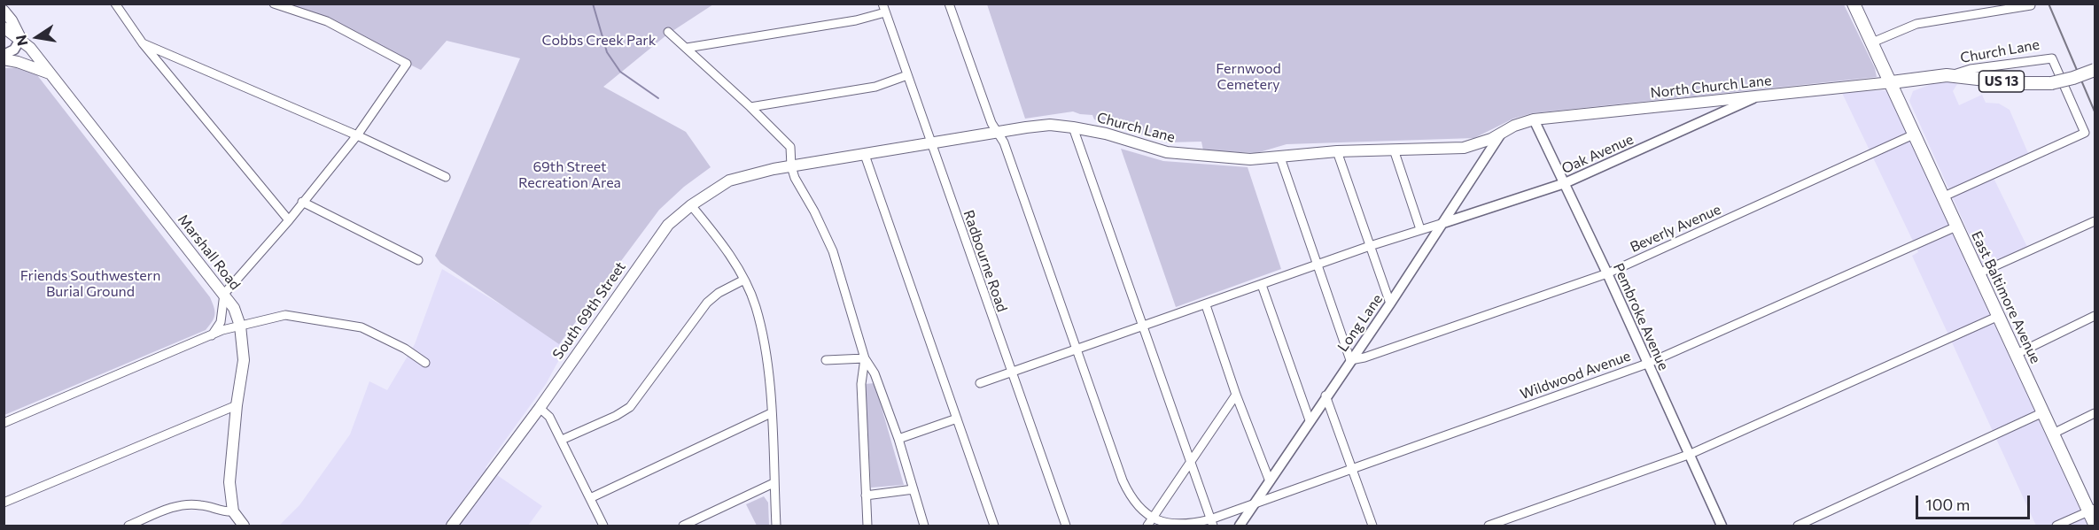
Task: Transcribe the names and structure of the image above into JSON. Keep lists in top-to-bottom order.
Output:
{
  "streets": {
    "main road": [
      "Church Lane",
      "US 13",
      "North Church Lane",
      "Marshall Road",
      "East Baltimore Avenue",
      "South 69th Street"
    ],
    "street": [
      "Oak Avenue",
      "Beverly Avenue",
      "Radbourne Road",
      "Pembroke Avenue",
      "Long Lane",
      "Wildwood Avenue"
    ]
  },
  "crossings": [
    ["Church Lane", "US 13"],
    ["Church Lane", "North Church Lane"],
    ["Church Lane", "Radbourne Road"],
    ["Church Lane", "East Baltimore Avenue"],
    ["Church Lane", "South 69th Street"],
    ["Church Lane", "Pembroke Avenue"],
    ["Church Lane", "Long Lane"],
    ["US 13", "North Church Lane"],
    ["US 13", "East Baltimore Avenue"],
    ["North Church Lane", "Oak Avenue"],
    ["North Church Lane", "East Baltimore Avenue"],
    ["North Church Lane", "Pembroke Avenue"],
    ["Oak Avenue", "Pembroke Avenue"],
    ["Oak Avenue", "Long Lane"],
    ["Beverly Avenue", "East Baltimore Avenue"],
    ["Beverly Avenue", "Pembroke Avenue"],
    ["Beverly Avenue", "Long Lane"],
    ["East Baltimore Avenue", "Wildwood Avenue"],
    ["Pembroke Avenue", "Wildwood Avenue"],
    ["Long Lane", "Wildwood Avenue"]
  ],
  "parks": [
    "Cobbs Creek Park",
    "Fernwood Cemetery",
    "69th Street Recreation Area",
    "Friends Southwestern Burial Ground"
  ],
  "scale_bar": "100 m",
  "north": "left"
}
